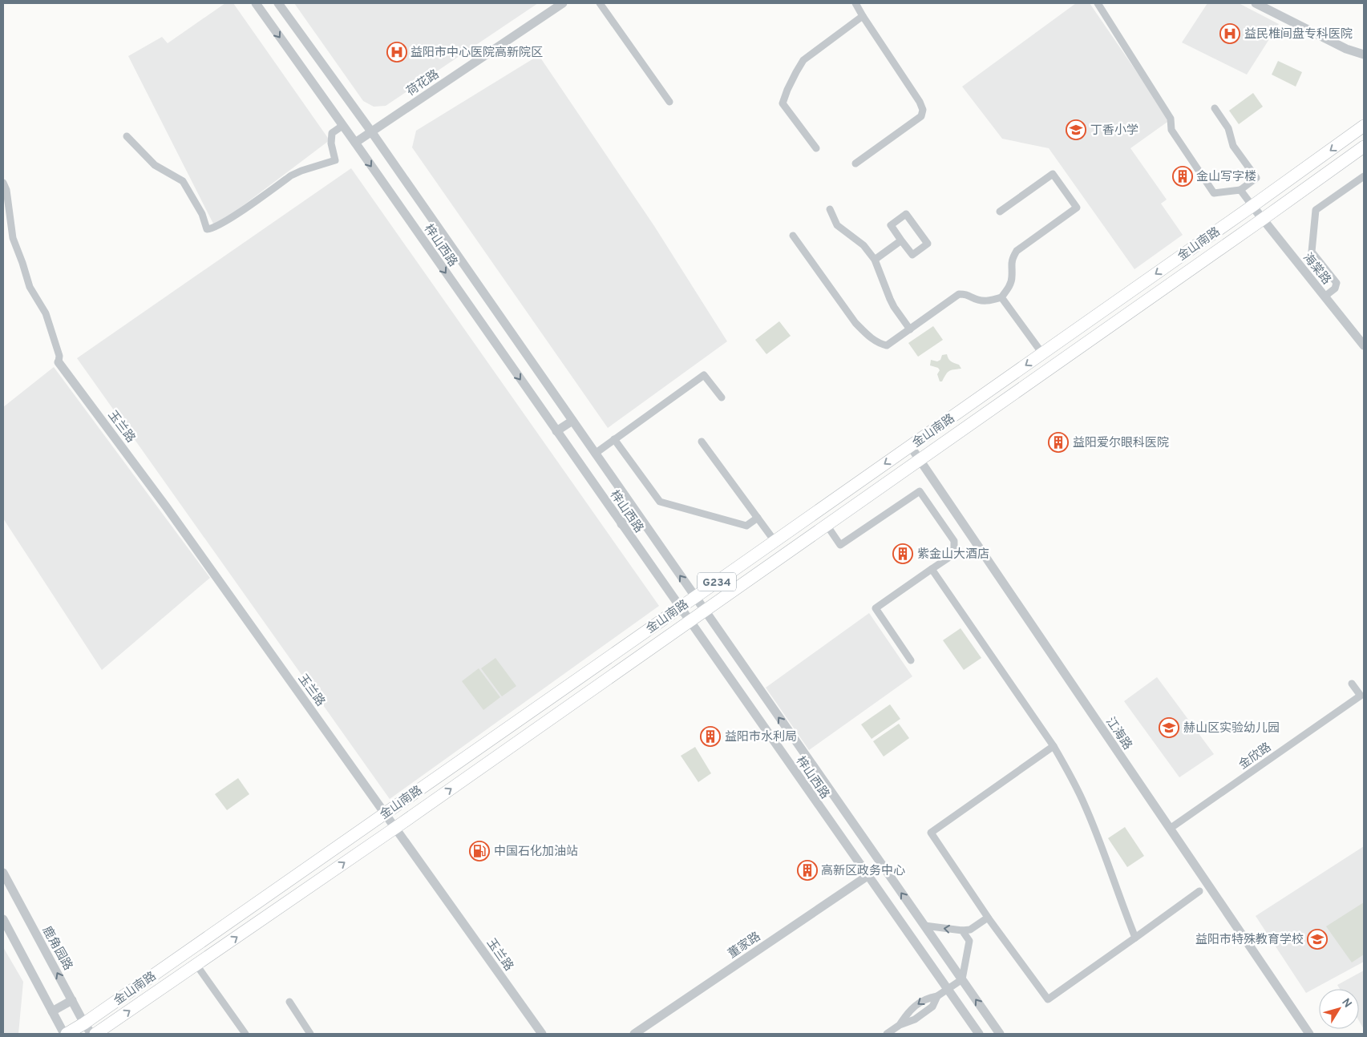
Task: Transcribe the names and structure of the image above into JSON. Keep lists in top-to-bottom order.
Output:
{
  "streets": {
    "highway": ["金山南路", "G234"],
    "street": [
      "荷花路",
      "梓山西路",
      "海棠路",
      "玉兰路",
      "江海路",
      "金欣路",
      "董家路",
      "鹿角园路"
    ]
  },
  "crossings": [
    ["荷花路", "梓山西路"],
    ["金山南路", "梓山西路"],
    ["金山南路", "海棠路"],
    ["金山南路", "玉兰路"],
    ["金山南路", "江海路"],
    ["金山南路", "鹿角园路"],
    ["梓山西路", "董家路"],
    ["江海路", "金欣路"]
  ],
  "places": {
    "hospital": ["益民椎间盘专科医院", "益阳市中心医院高新院区"],
    "school or university": ["丁香小学", "赫山区实验幼儿园", "益阳市特殊教育学校"],
    "building": [
      "金山写字楼",
      "益阳爱尔眼科医院",
      "紫金山大酒店",
      "益阳市水利局",
      "高新区政务中心"
    ],
    "fuel station": ["中国石化加油站"]
  },
  "north": "top right"
}
